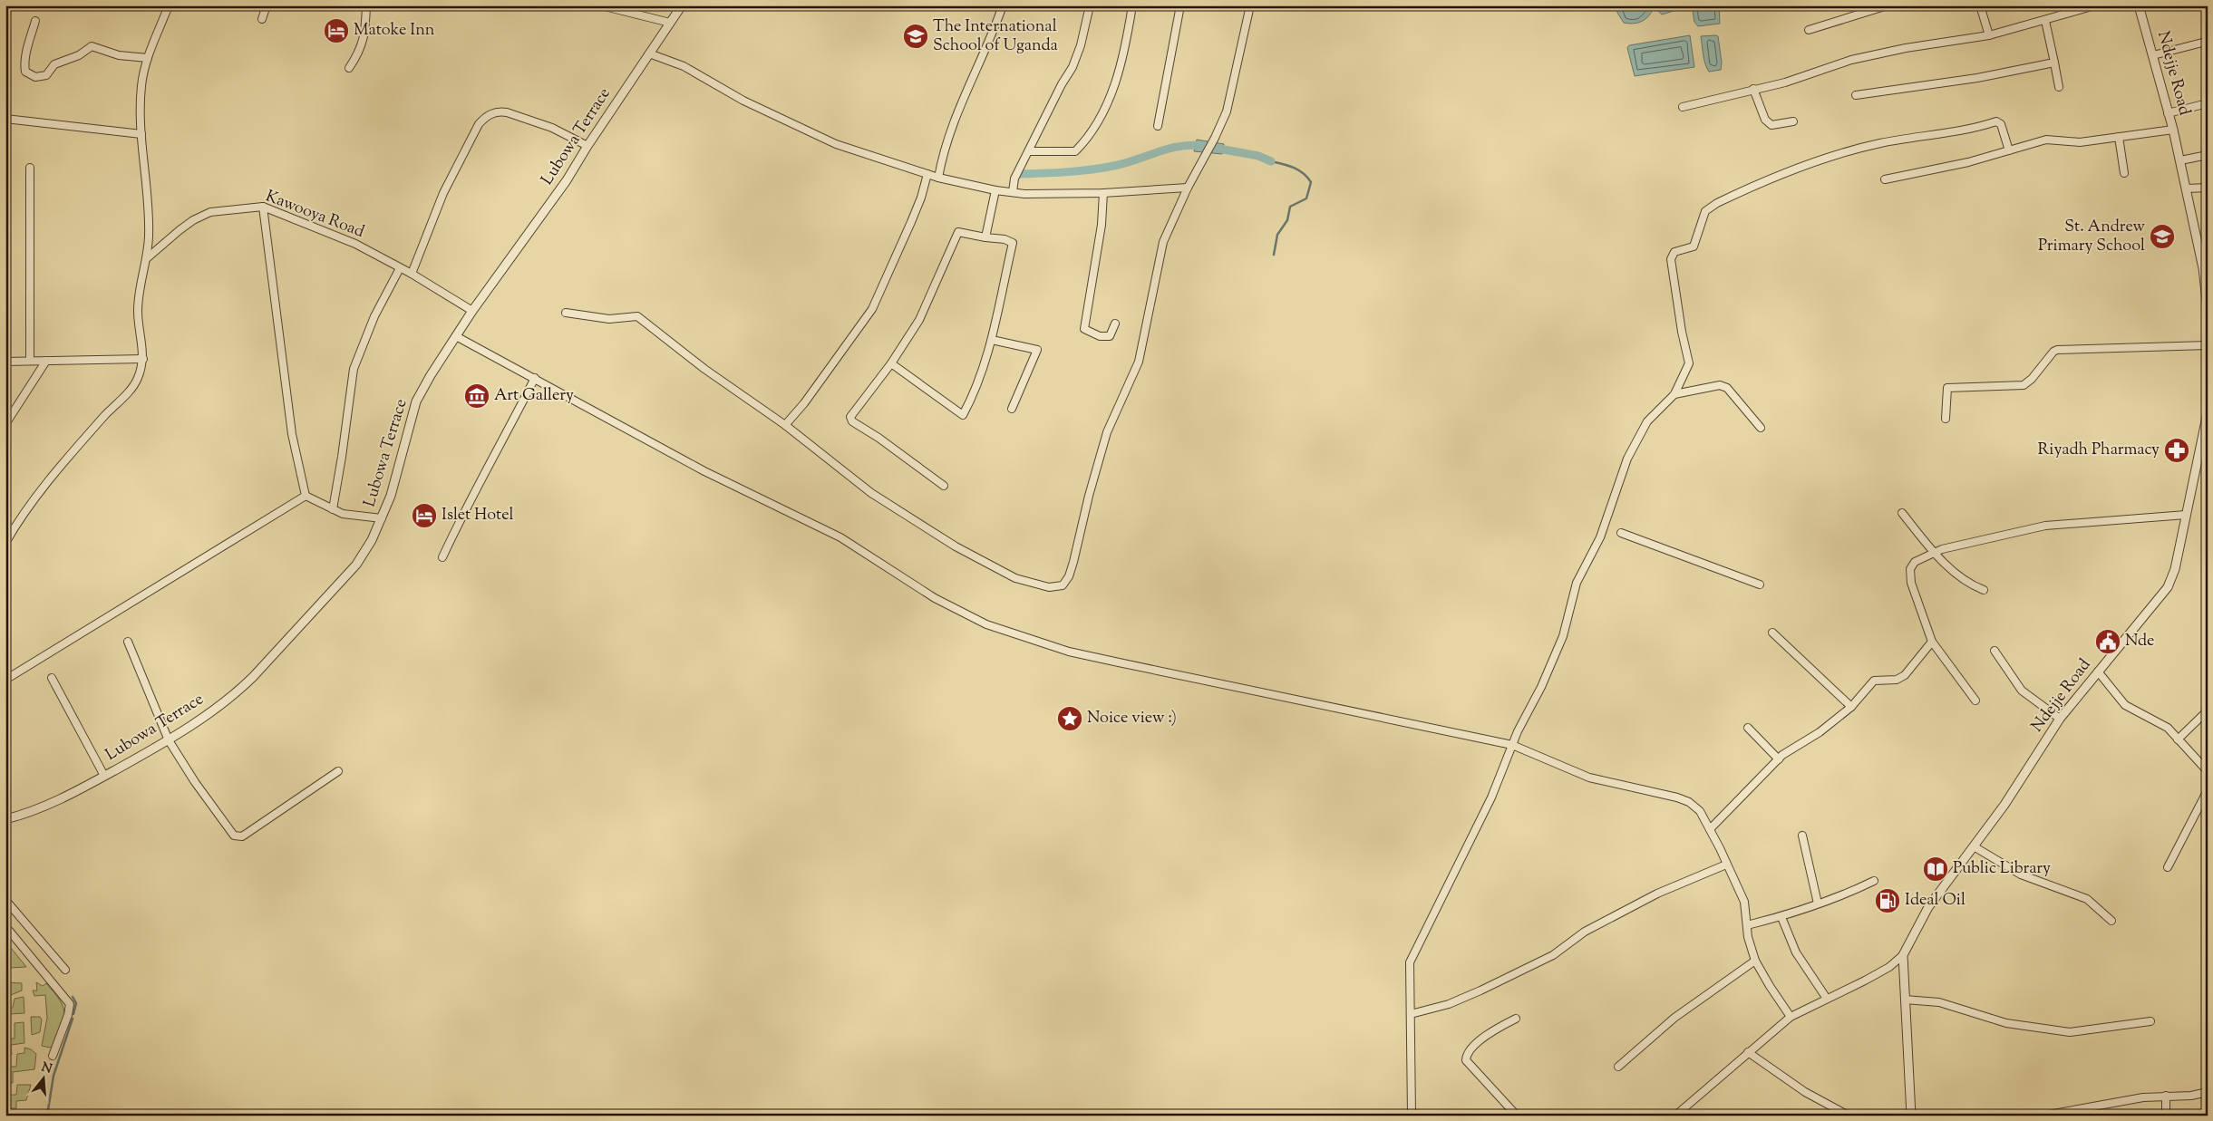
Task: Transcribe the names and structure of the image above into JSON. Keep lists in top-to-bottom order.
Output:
{
  "streets": {
    "street": ["Ndejje Road", "Lubowa Terrace", "Kawooya Road"]
  },
  "crossings": [
    ["Lubowa Terrace", "Kawooya Road"]
  ],
  "places": {
    "hotel": ["Matoke Inn", "Islet Hotel"],
    "school or university": ["The International School of Uganda", "St. Andrew Primary School"],
    "museum": ["Art Gallery"],
    "pharmacy": ["Riyadh Pharmacy"],
    "public building": ["Nde"],
    "place": ["Noice view :)"],
    "library": ["Public Library"],
    "fuel station": ["Ideal Oil"]
  },
  "north": "top"
}
